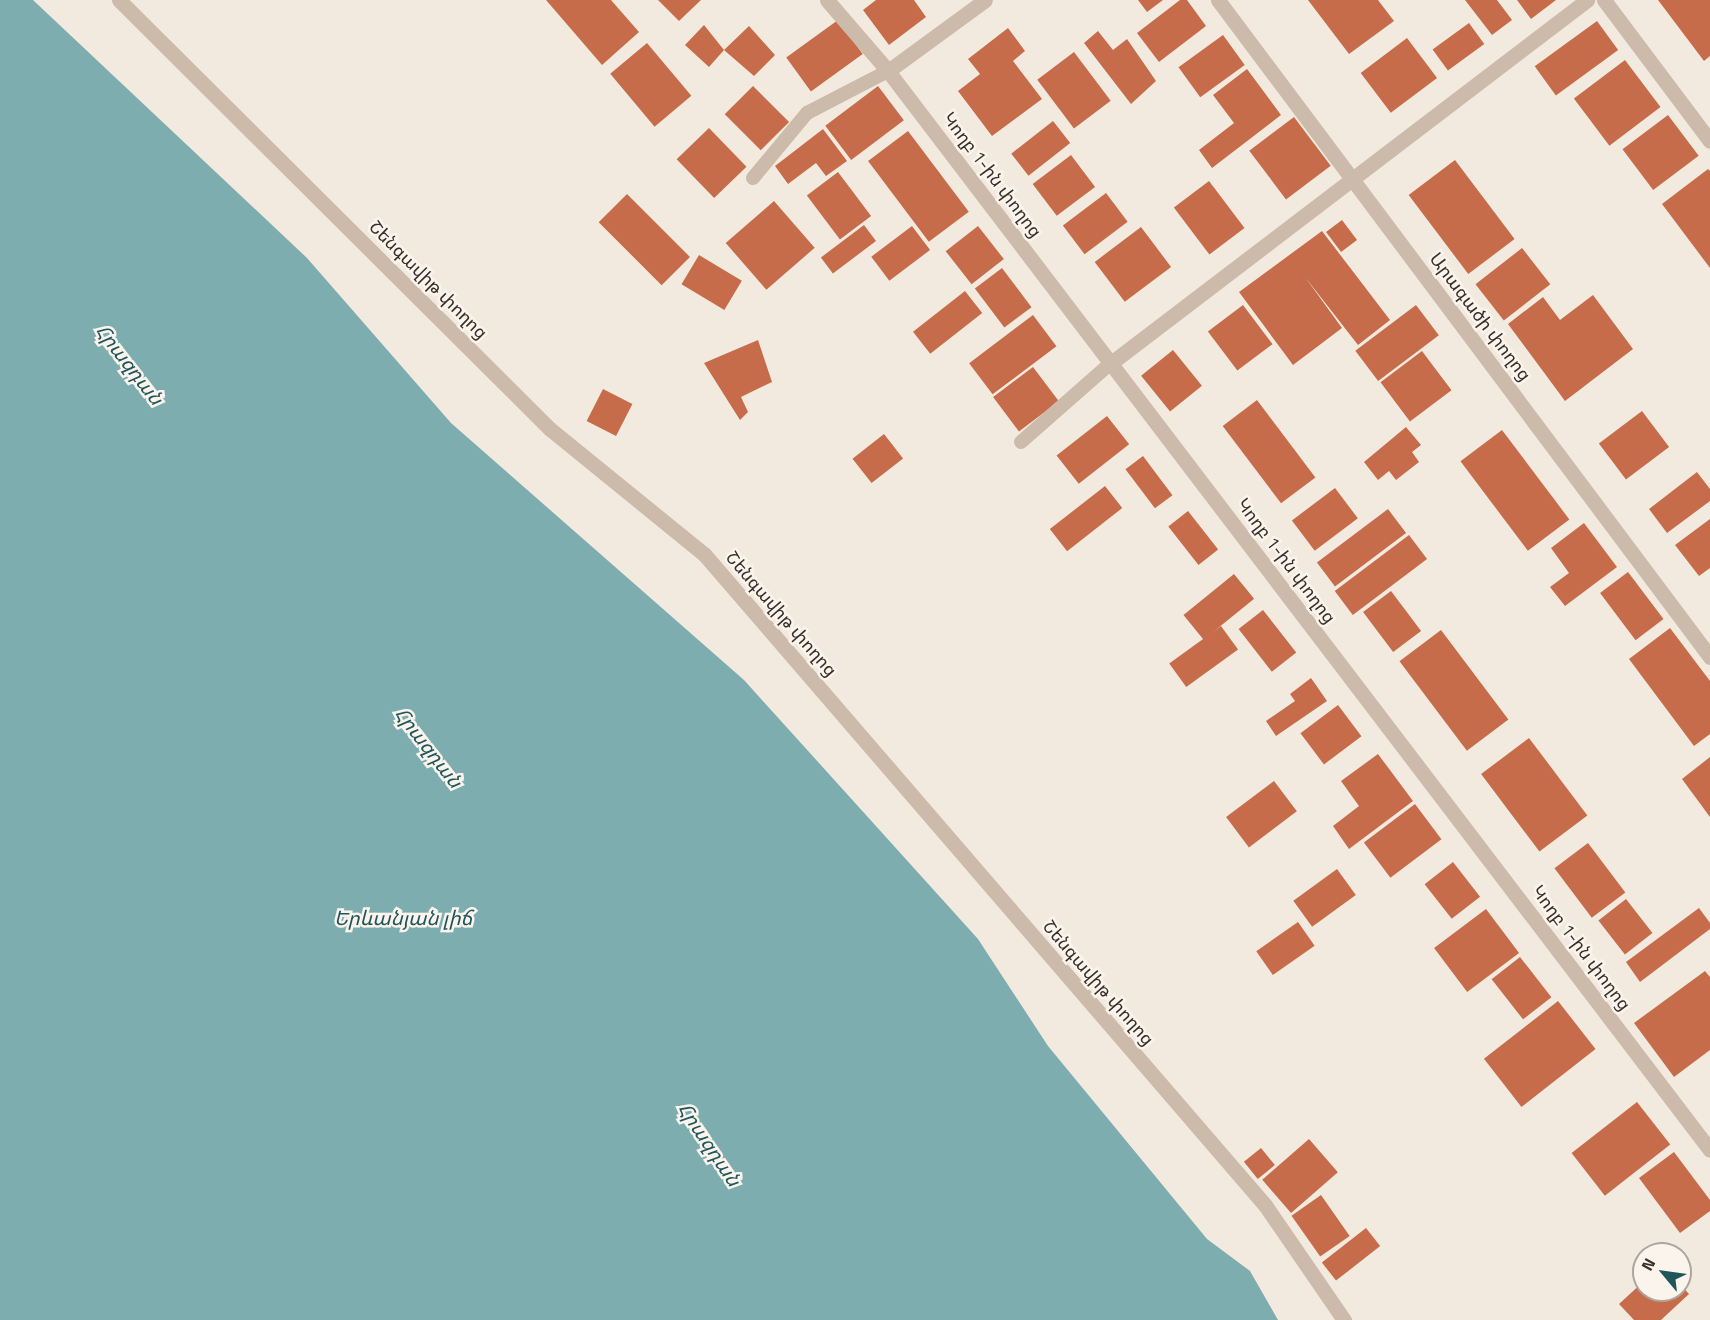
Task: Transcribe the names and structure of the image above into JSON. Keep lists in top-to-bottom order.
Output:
{
  "streets": {
    "street": ["Կողբ 1-ին փողոց", "Շենգավիթ փողոց", "Արագածի փողոց"]
  },
  "water": ["Հրազդան", "Երևանյան լիճ"],
  "north": "top left"
}
